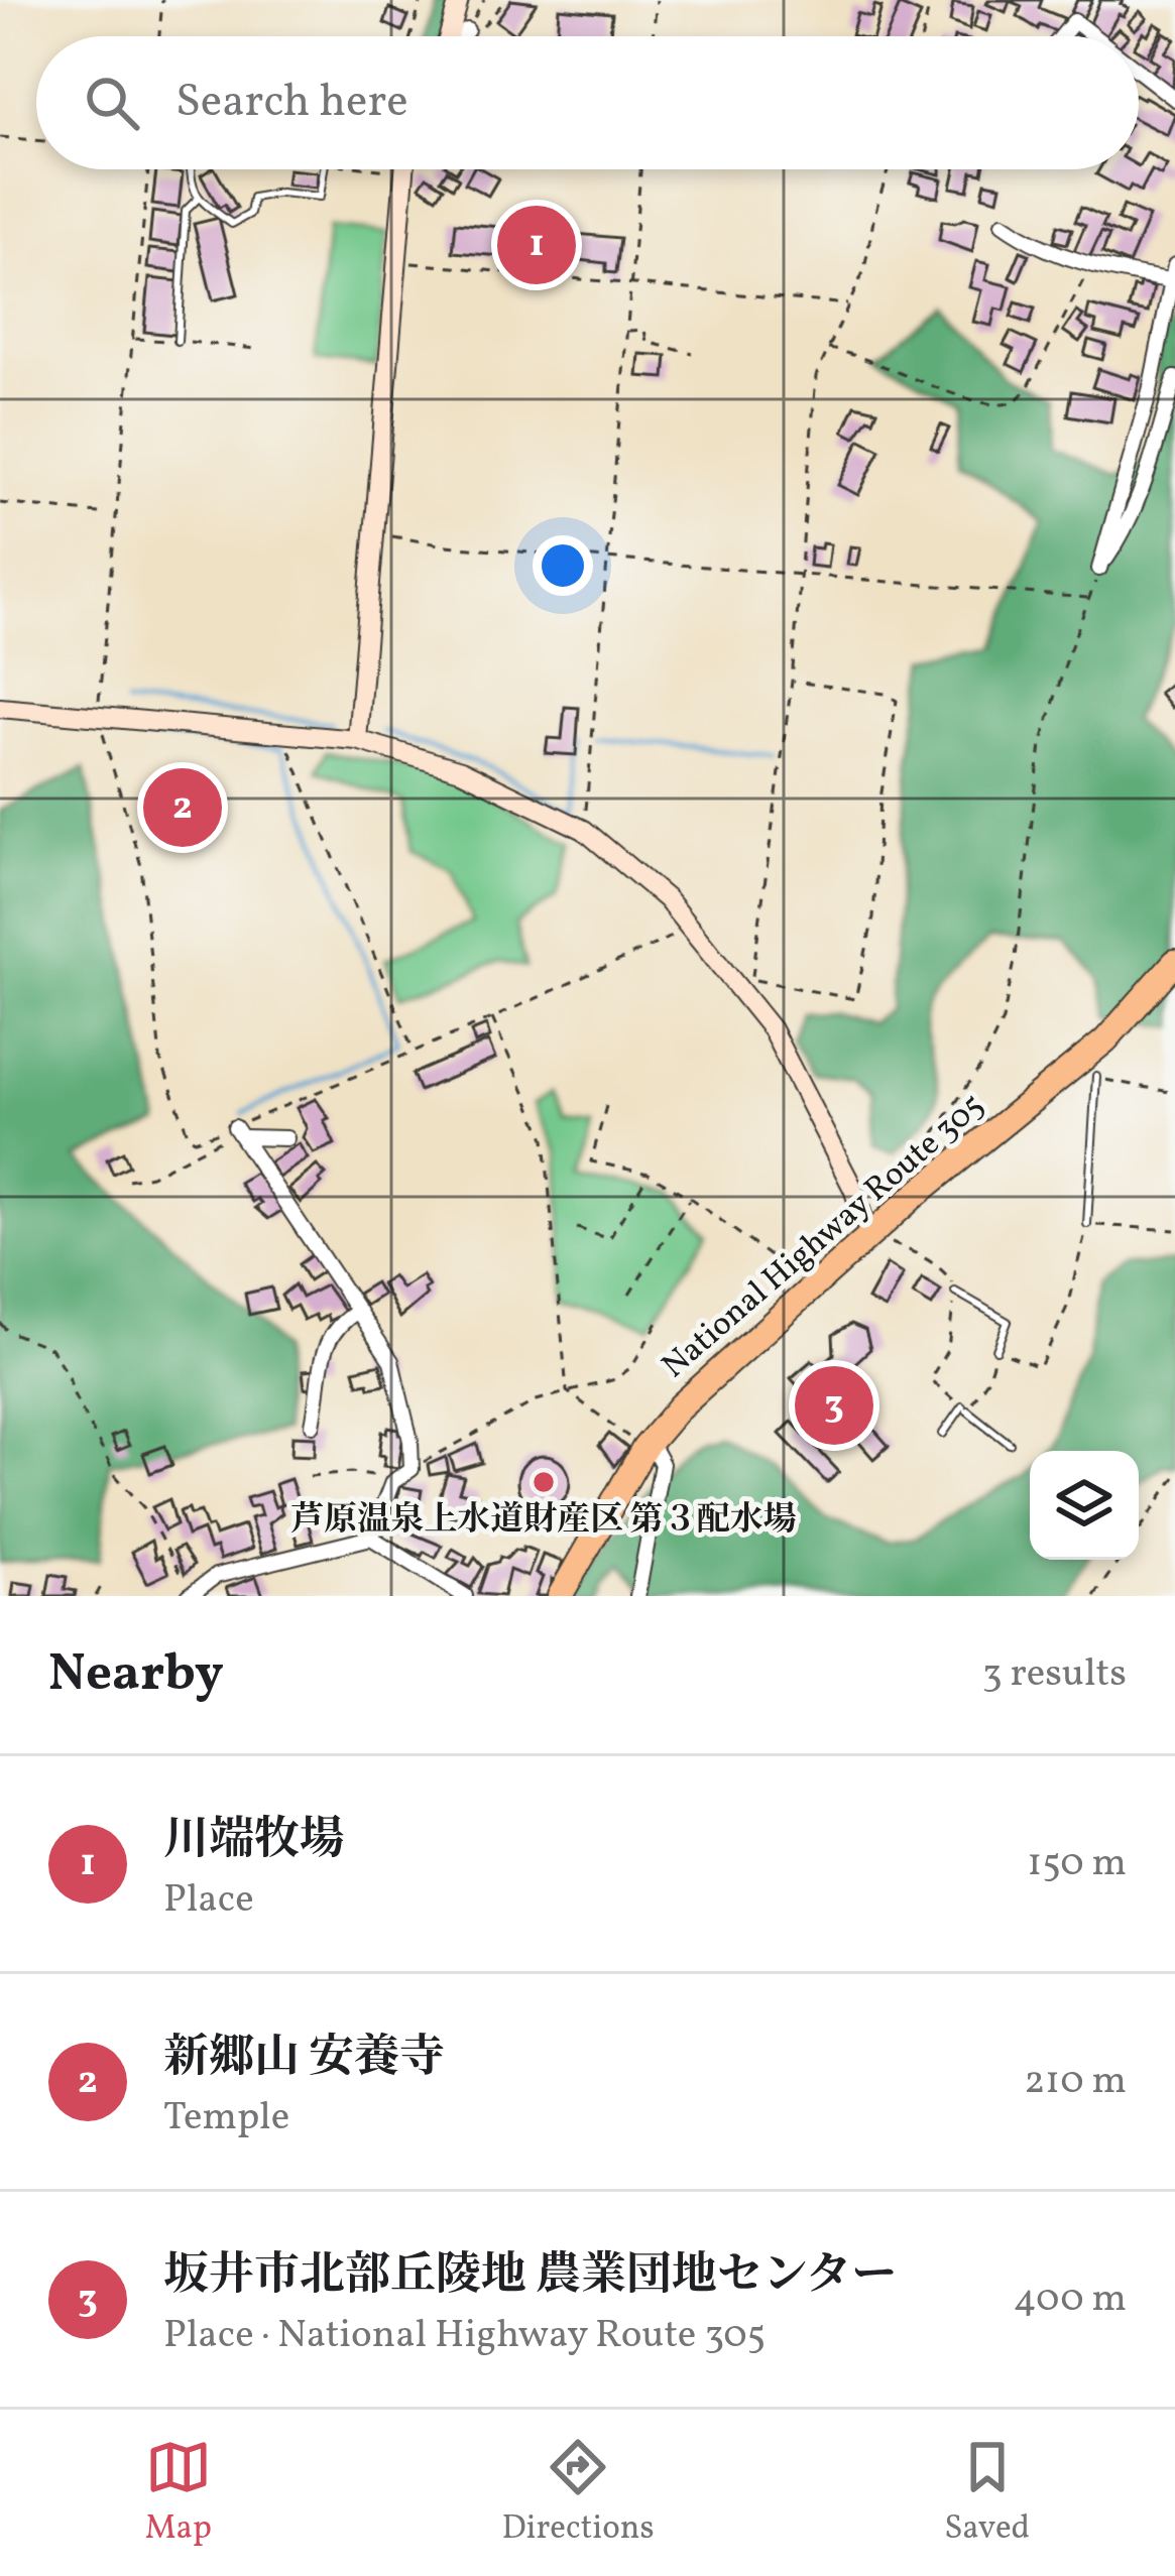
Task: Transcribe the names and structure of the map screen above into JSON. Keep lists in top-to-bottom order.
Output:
{
  "streets": {
    "highway": ["National Highway Route 305"]
  },
  "places": ["芦原温泉上水道財産区 第３配水場"],
  "page": {
    "search": "Search here",
    "pins": ["1", "2", "3"],
    "heading": ["Nearby", "3 results"],
    "list": [
      {
        "mark": "1",
        "name": "川端牧場",
        "note": "Place",
        "value": "150 m"
      },
      {
        "mark": "2",
        "name": "新郷山 安養寺",
        "note": "Temple",
        "value": "210 m"
      },
      {
        "mark": "3",
        "name": "坂井市北部丘陵地 農業団地センター",
        "note": "Place · National Highway Route 305",
        "value": "400 m"
      }
    ],
    "nav": ["Map", "Directions", "Saved"]
  }
}
